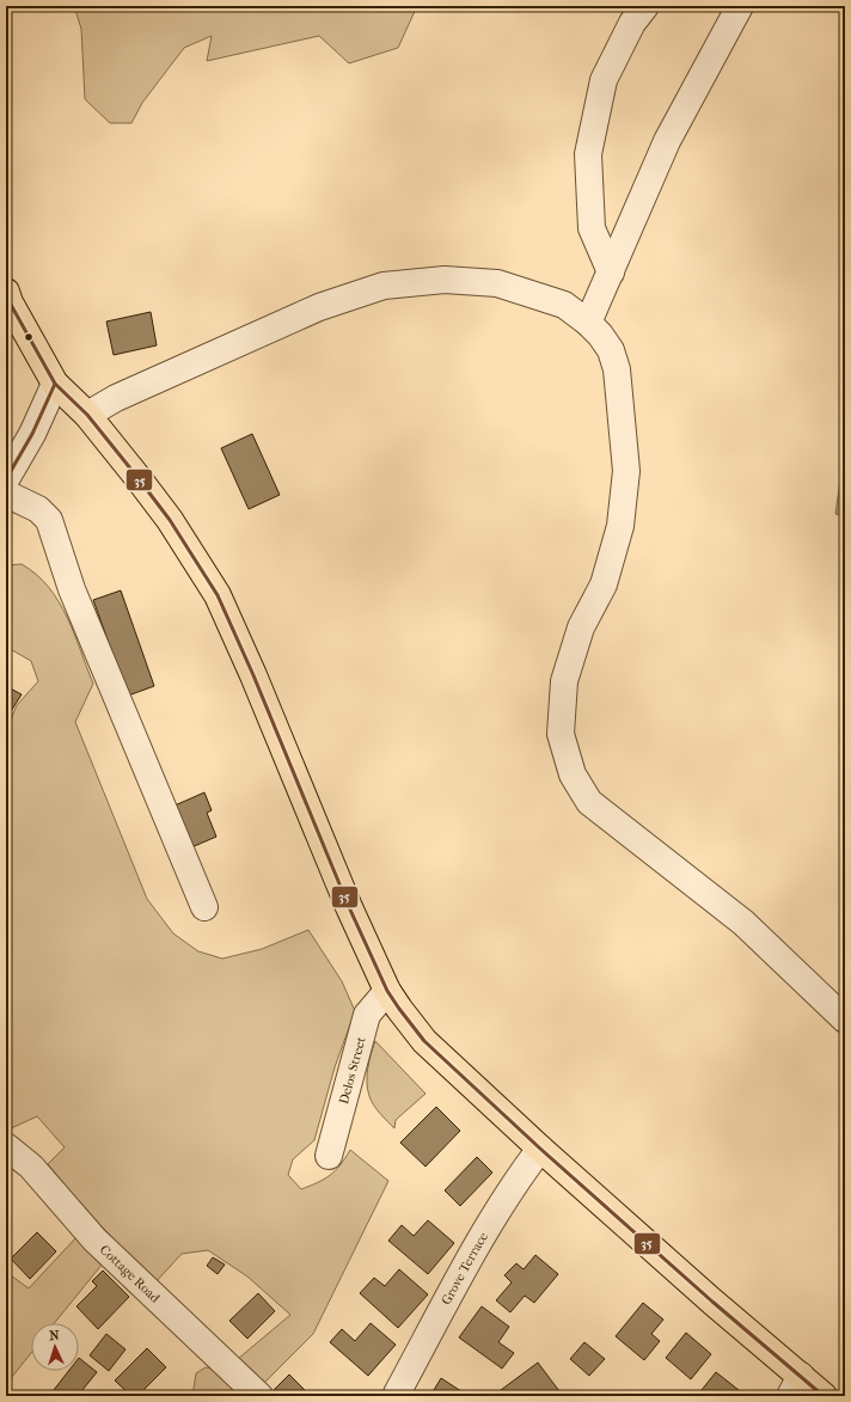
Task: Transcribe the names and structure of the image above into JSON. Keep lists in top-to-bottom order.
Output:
{
  "streets": {
    "street": ["Delos Street", "Grove Terrace", "Cottage Road"]
  },
  "lines": ["transit line 35"],
  "north": "top"
}
